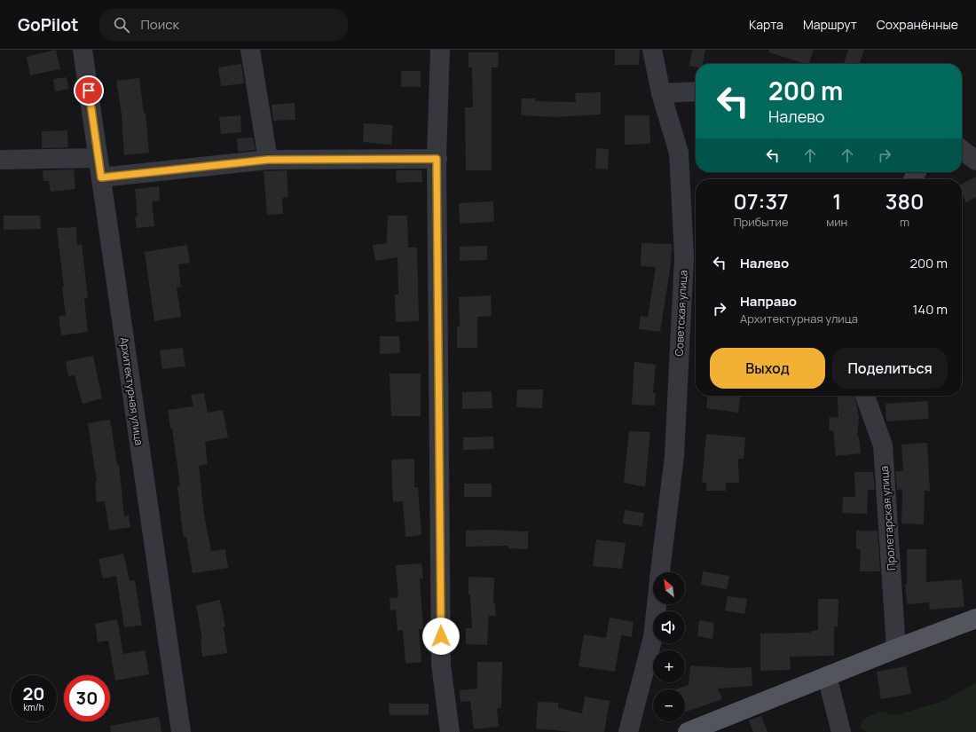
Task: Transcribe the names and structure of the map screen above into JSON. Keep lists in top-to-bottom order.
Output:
{
  "streets": {
    "street": ["Советская улица", "Архитектурная улица", "Пролетарская улица"]
  },
  "north": "top left",
  "page": {
    "header": "GoPilot",
    "search": "Поиск",
    "nav": ["Карта", "Маршрут", "Сохранённые"],
    "turn": ["200 m", "Налево"],
    "eta": [
      "07:37",
      "Прибытие",
      "1",
      "мин",
      "380",
      "m"
    ],
    "list": [
      {
        "name": "Налево",
        "value": "200 m"
      },
      {
        "name": "Направо",
        "note": "Архитектурная улица",
        "value": "140 m"
      }
    ],
    "buttons": ["Выход", "Поделиться"],
    "map_buttons": ["+", "−"],
    "speed": "20 km/h",
    "limit": "30"
  }
}
